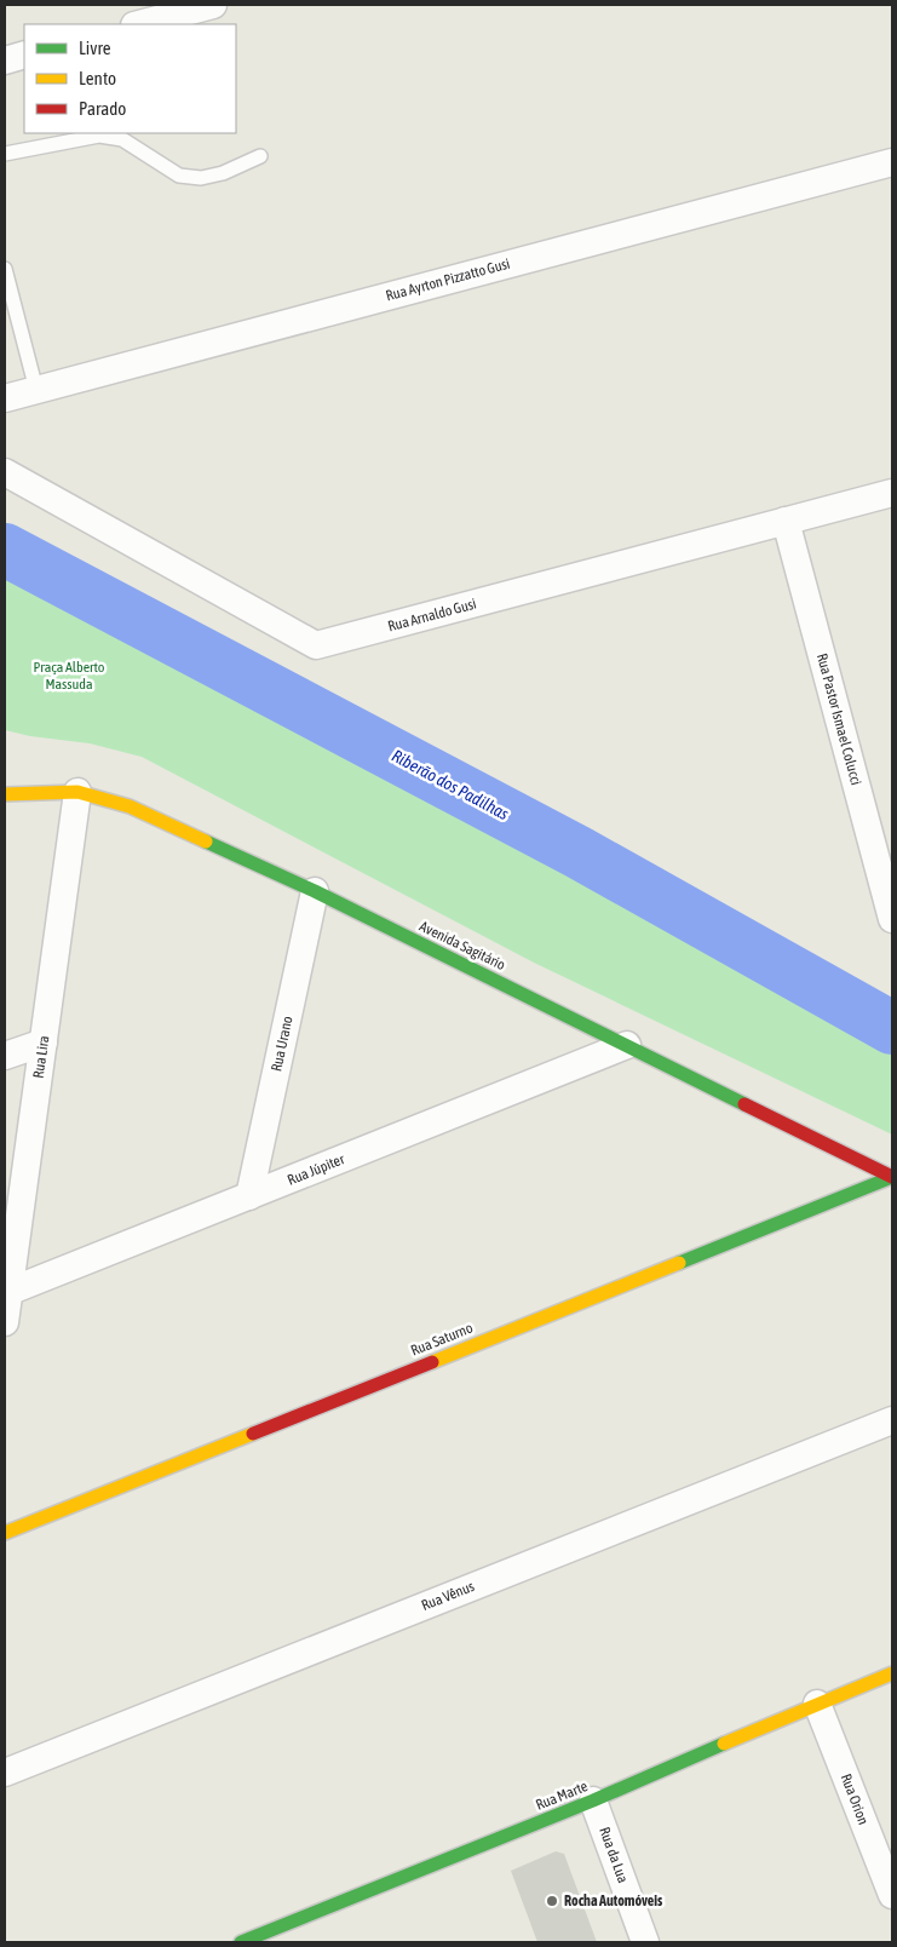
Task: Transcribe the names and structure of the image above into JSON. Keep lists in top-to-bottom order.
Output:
{
  "streets": {
    "street": [
      "Rua Ayrton Pizzatto Gusi",
      "Rua Arnaldo Gusi",
      "Rua Pastor Ismael Colucci",
      "Avenida Sagitário",
      "Rua Urano",
      "Rua Lira",
      "Rua Júpiter",
      "Rua Saturno",
      "Rua Vênus",
      "Rua Marte",
      "Rua Orion",
      "Rua da Lua"
    ]
  },
  "crossings": [
    ["Rua Arnaldo Gusi", "Rua Pastor Ismael Colucci"],
    ["Avenida Sagitário", "Rua Urano"],
    ["Avenida Sagitário", "Rua Lira"],
    ["Avenida Sagitário", "Rua Júpiter"],
    ["Avenida Sagitário", "Rua Saturno"],
    ["Rua Urano", "Rua Júpiter"],
    ["Rua Lira", "Rua Júpiter"],
    ["Rua Marte", "Rua Orion"],
    ["Rua Marte", "Rua da Lua"]
  ],
  "water": ["Riberão dos Padilhas"],
  "parks": ["Praça Alberto Massuda"],
  "places": ["Rocha Automóveis"],
  "legend": ["Livre", "Lento", "Parado"]
}
